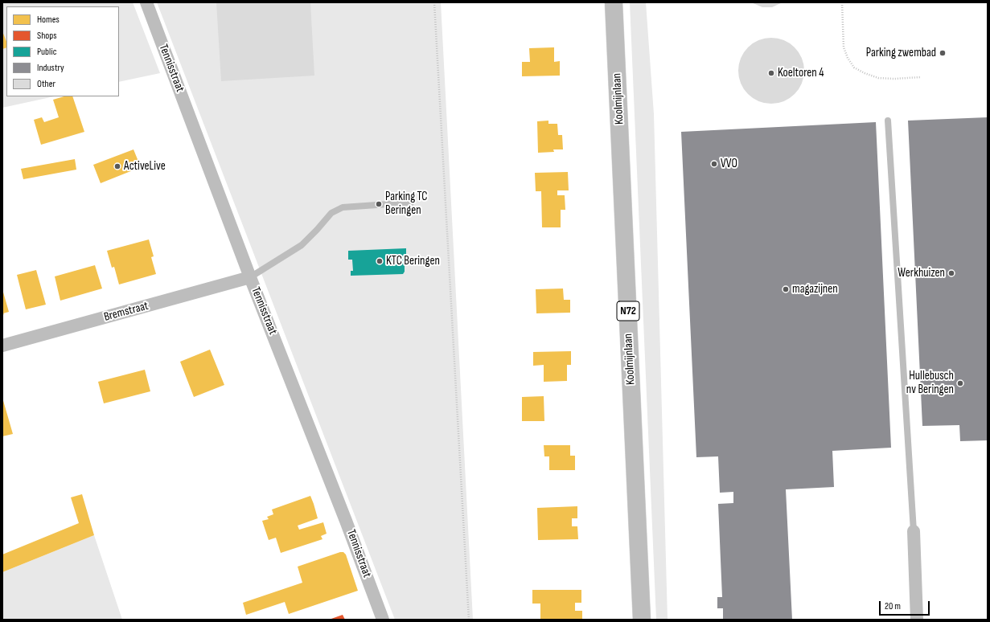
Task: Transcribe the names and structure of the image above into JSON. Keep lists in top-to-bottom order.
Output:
{
  "streets": {
    "main road": ["Koolmijnlaan", "N72"],
    "street": ["Tennisstraat", "Bremstraat"]
  },
  "crossings": [
    ["Tennisstraat", "Bremstraat"]
  ],
  "places": [
    "Parking zwembad",
    "Koeltoren 4",
    "VVO",
    "ActiveLive",
    "Parking TC Beringen",
    "KTC Beringen",
    "Werkhuizen",
    "magazijnen",
    "Hullebusch nv Beringen"
  ],
  "legend": [
    "Homes",
    "Shops",
    "Public",
    "Industry",
    "Other"
  ],
  "scale_bar": "20 m"
}
